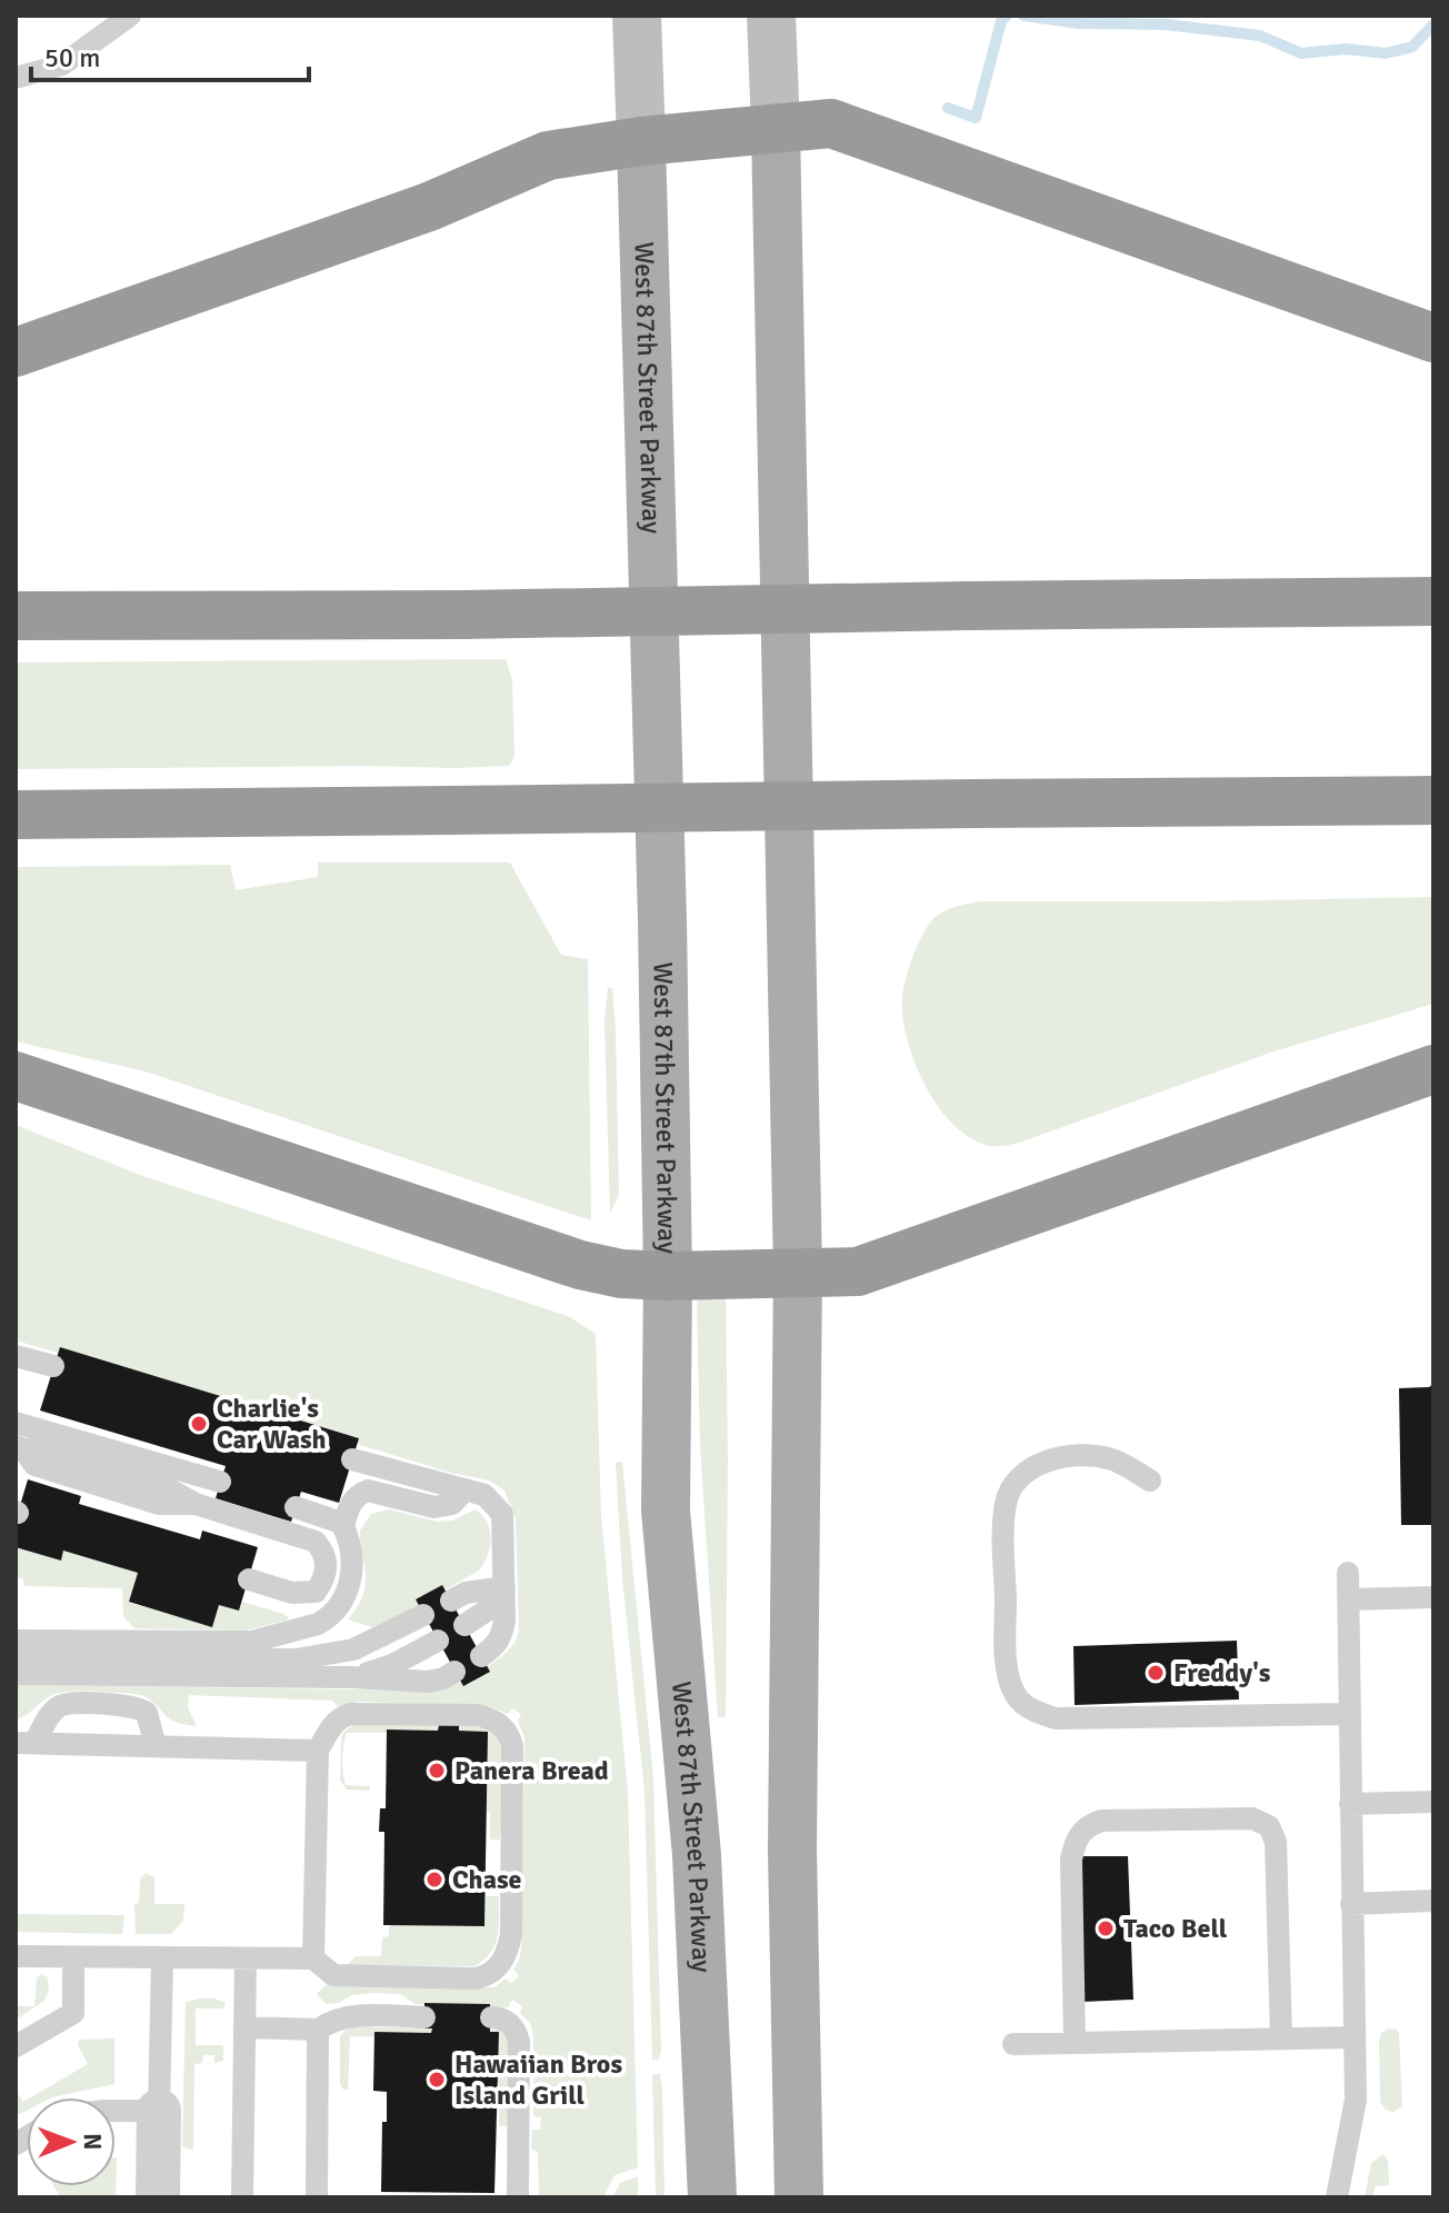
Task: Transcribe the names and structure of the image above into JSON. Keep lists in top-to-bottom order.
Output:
{
  "streets": {
    "main road": ["West 87th Street Parkway"]
  },
  "places": [
    "Charlie's Car Wash",
    "Freddy's",
    "Panera Bread",
    "Chase",
    "Taco Bell",
    "Hawaiian Bros Island Grill"
  ],
  "scale_bar": "50 m",
  "north": "right"
}
